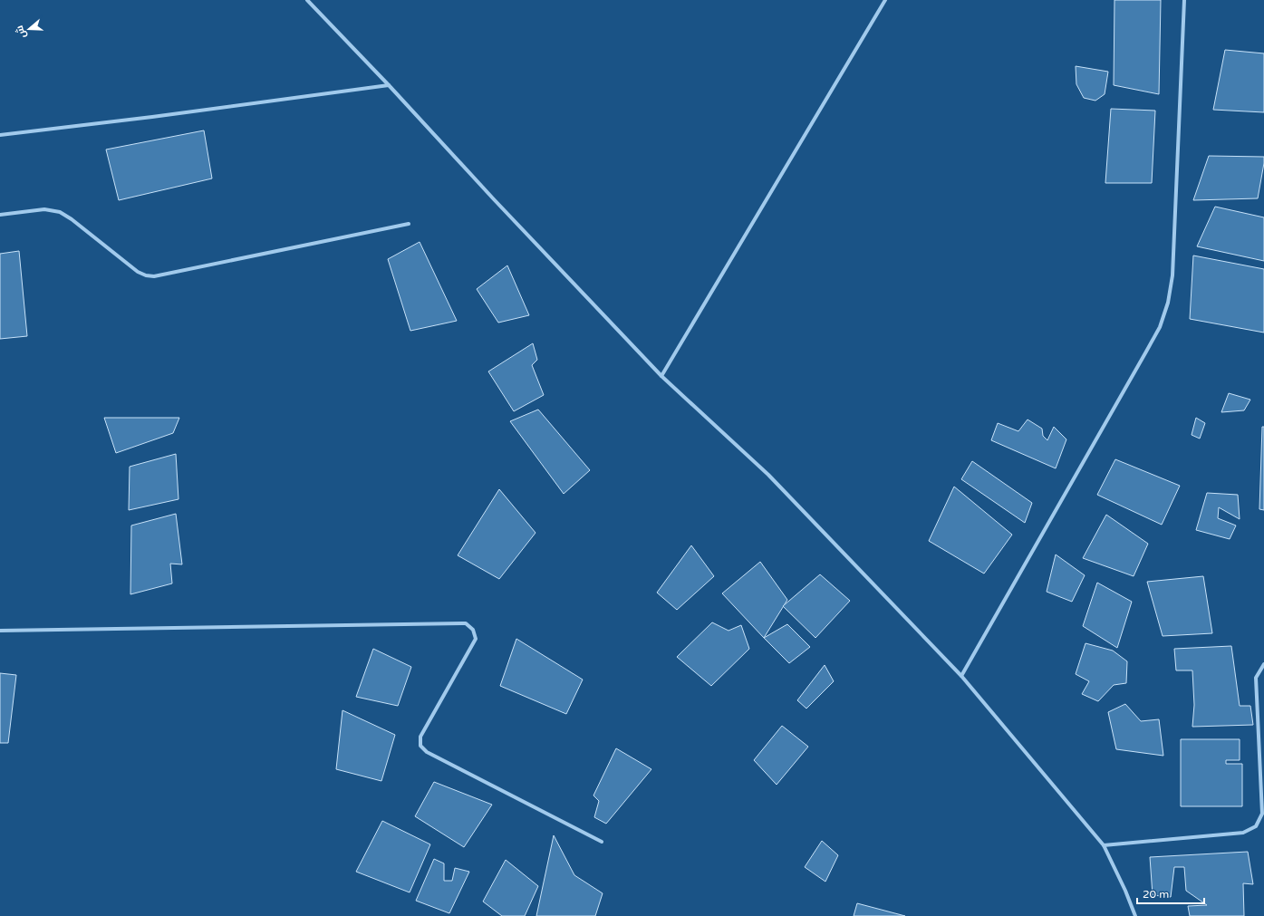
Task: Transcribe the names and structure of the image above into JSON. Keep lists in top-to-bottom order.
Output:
{
  "scale_bar": "20 m",
  "north": "left"
}
